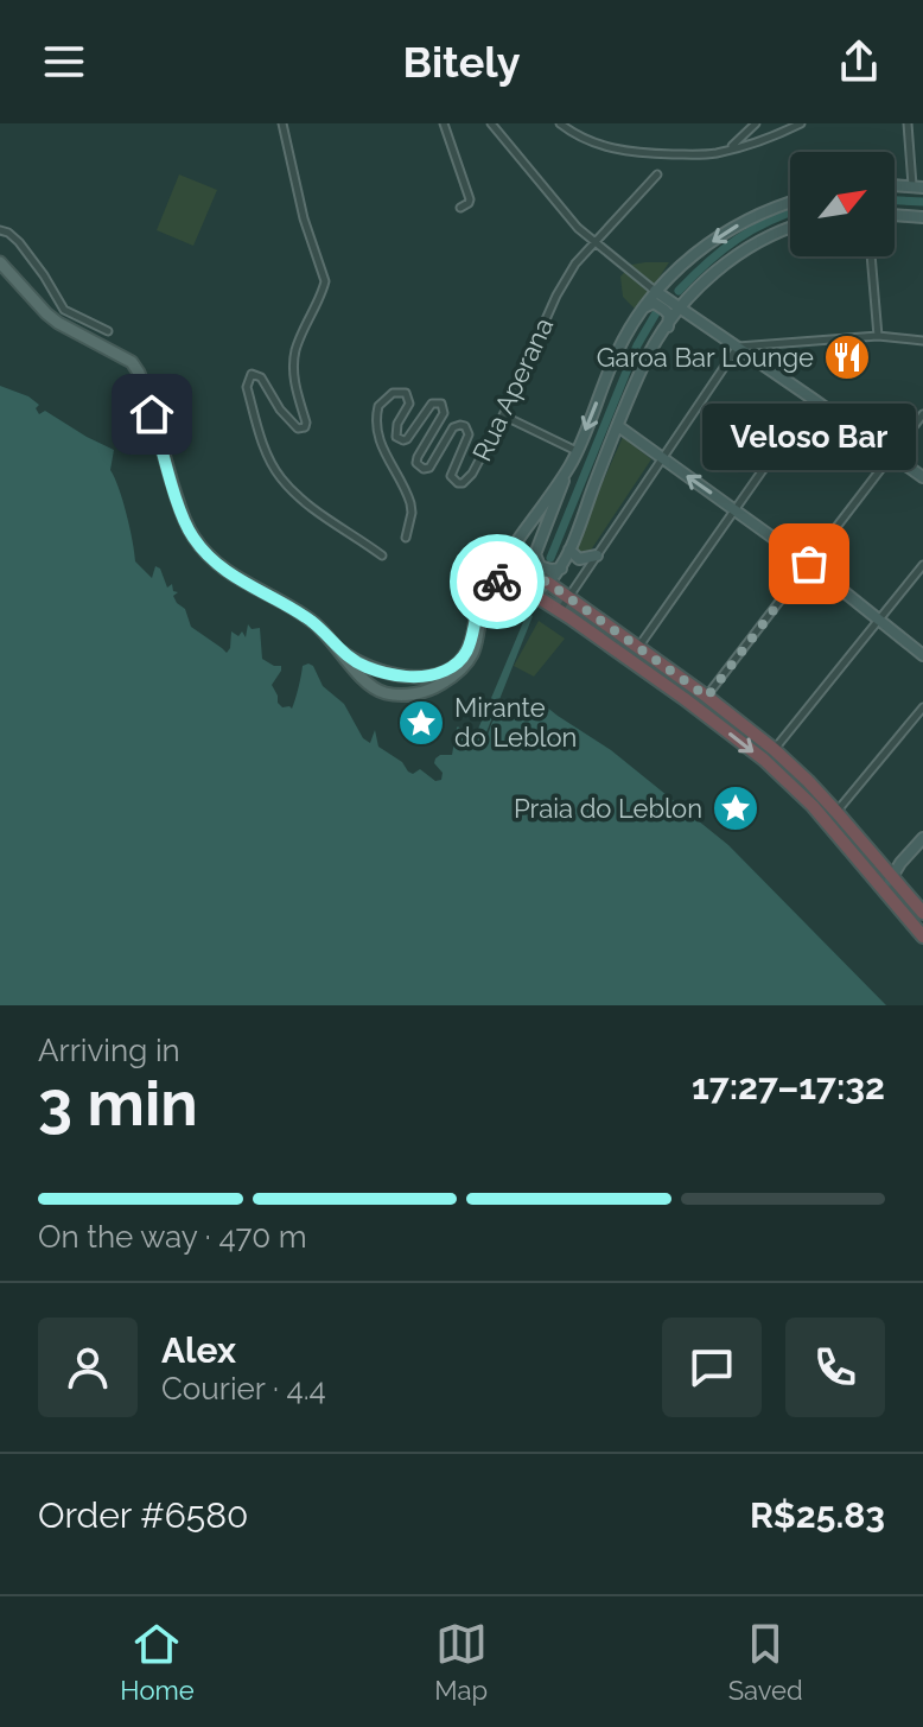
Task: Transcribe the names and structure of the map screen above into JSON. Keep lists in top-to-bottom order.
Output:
{
  "streets": {
    "street": ["Rua Aperana"]
  },
  "places": {
    "restaurant": ["Garoa Bar Lounge"],
    "other": ["Veloso Bar"],
    "place": ["Mirante do Leblon", "Praia do Leblon"]
  },
  "north": "top right",
  "page": {
    "header": "Bitely",
    "bubble": "Veloso Bar",
    "heading": ["3 min", "Arriving in", "17:27–17:32"],
    "panel": [
      "Alex",
      "Courier · 4.4",
      "Order #6580",
      "R$25.83"
    ],
    "bar": "On the way · 470 m",
    "tabs": ["Home", "Map", "Saved"]
  }
}
